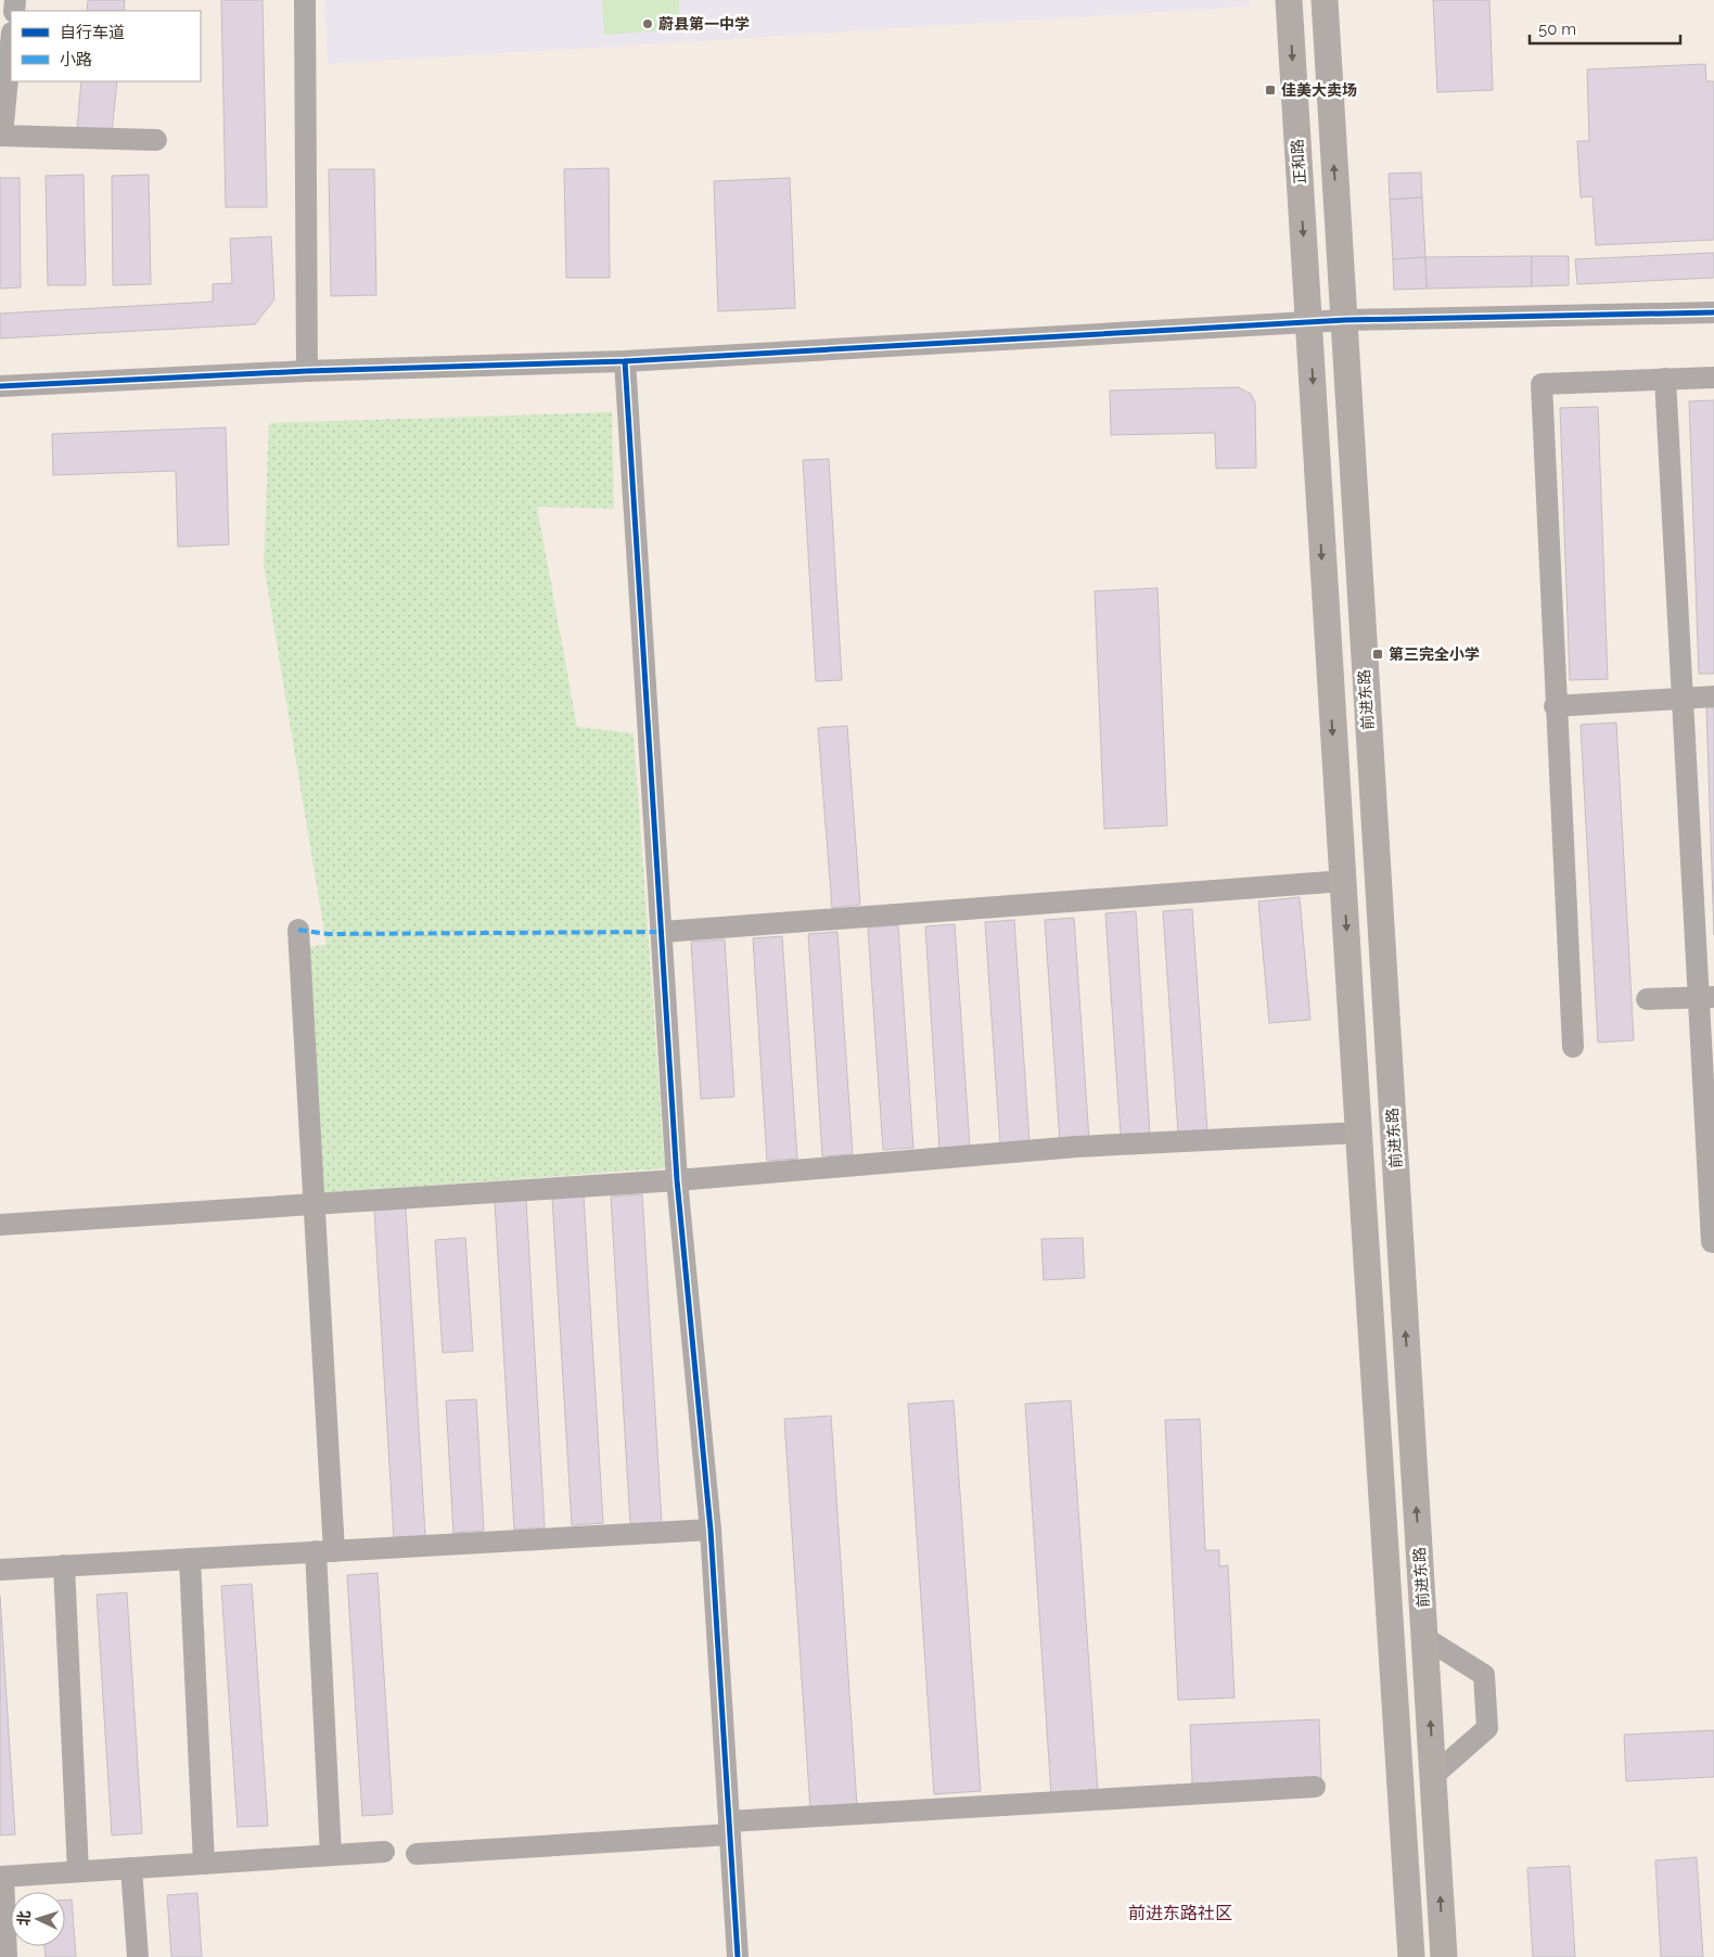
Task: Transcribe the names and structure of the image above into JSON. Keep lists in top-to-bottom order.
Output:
{
  "streets": {
    "main road": ["正和路", "前进东路"]
  },
  "districts": ["前进东路社区"],
  "places": {
    "other": ["蔚县第一中学"],
    "transit": ["佳美大卖场", "第三完全小学"]
  },
  "legend": ["自行车道", "小路"],
  "scale_bar": "50 m",
  "north": "left"
}
